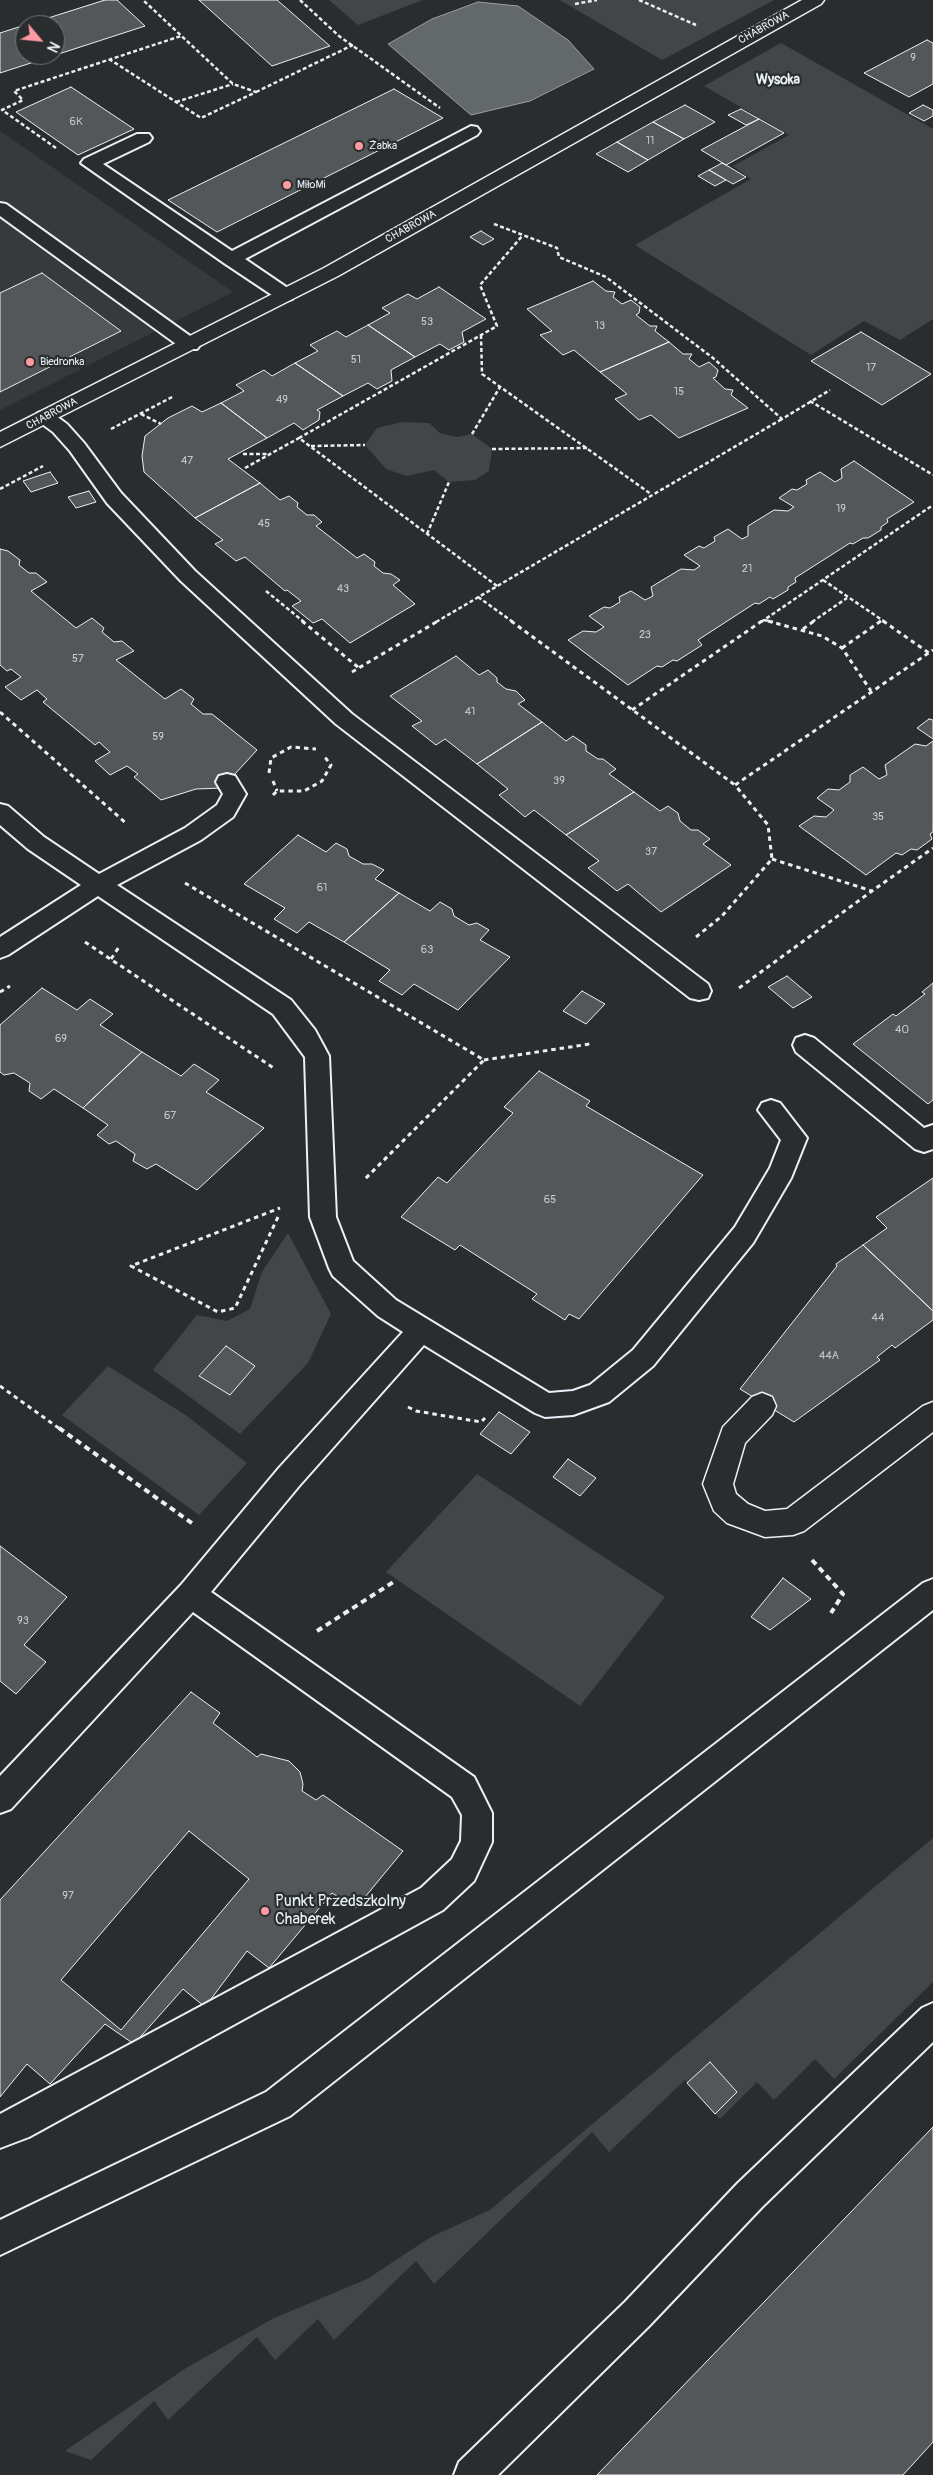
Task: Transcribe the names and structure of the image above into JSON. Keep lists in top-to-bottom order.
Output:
{
  "streets": {
    "street": ["CHABROWA"]
  },
  "districts": ["Wysoka"],
  "places": [
    "Żabka",
    "MiłoMi",
    "Biedronka",
    "Punkt Przedszkolny Chaberek"
  ],
  "house_numbers": [
    "9",
    "6K",
    "11",
    "53",
    "13",
    "51",
    "17",
    "15",
    "49",
    "47",
    "19",
    "45",
    "21",
    "43",
    "23",
    "57",
    "41",
    "59",
    "39",
    "35",
    "37",
    "61",
    "63",
    "40",
    "69",
    "67",
    "65",
    "44",
    "44A",
    "93",
    "97"
  ],
  "north": "bottom right"
}
